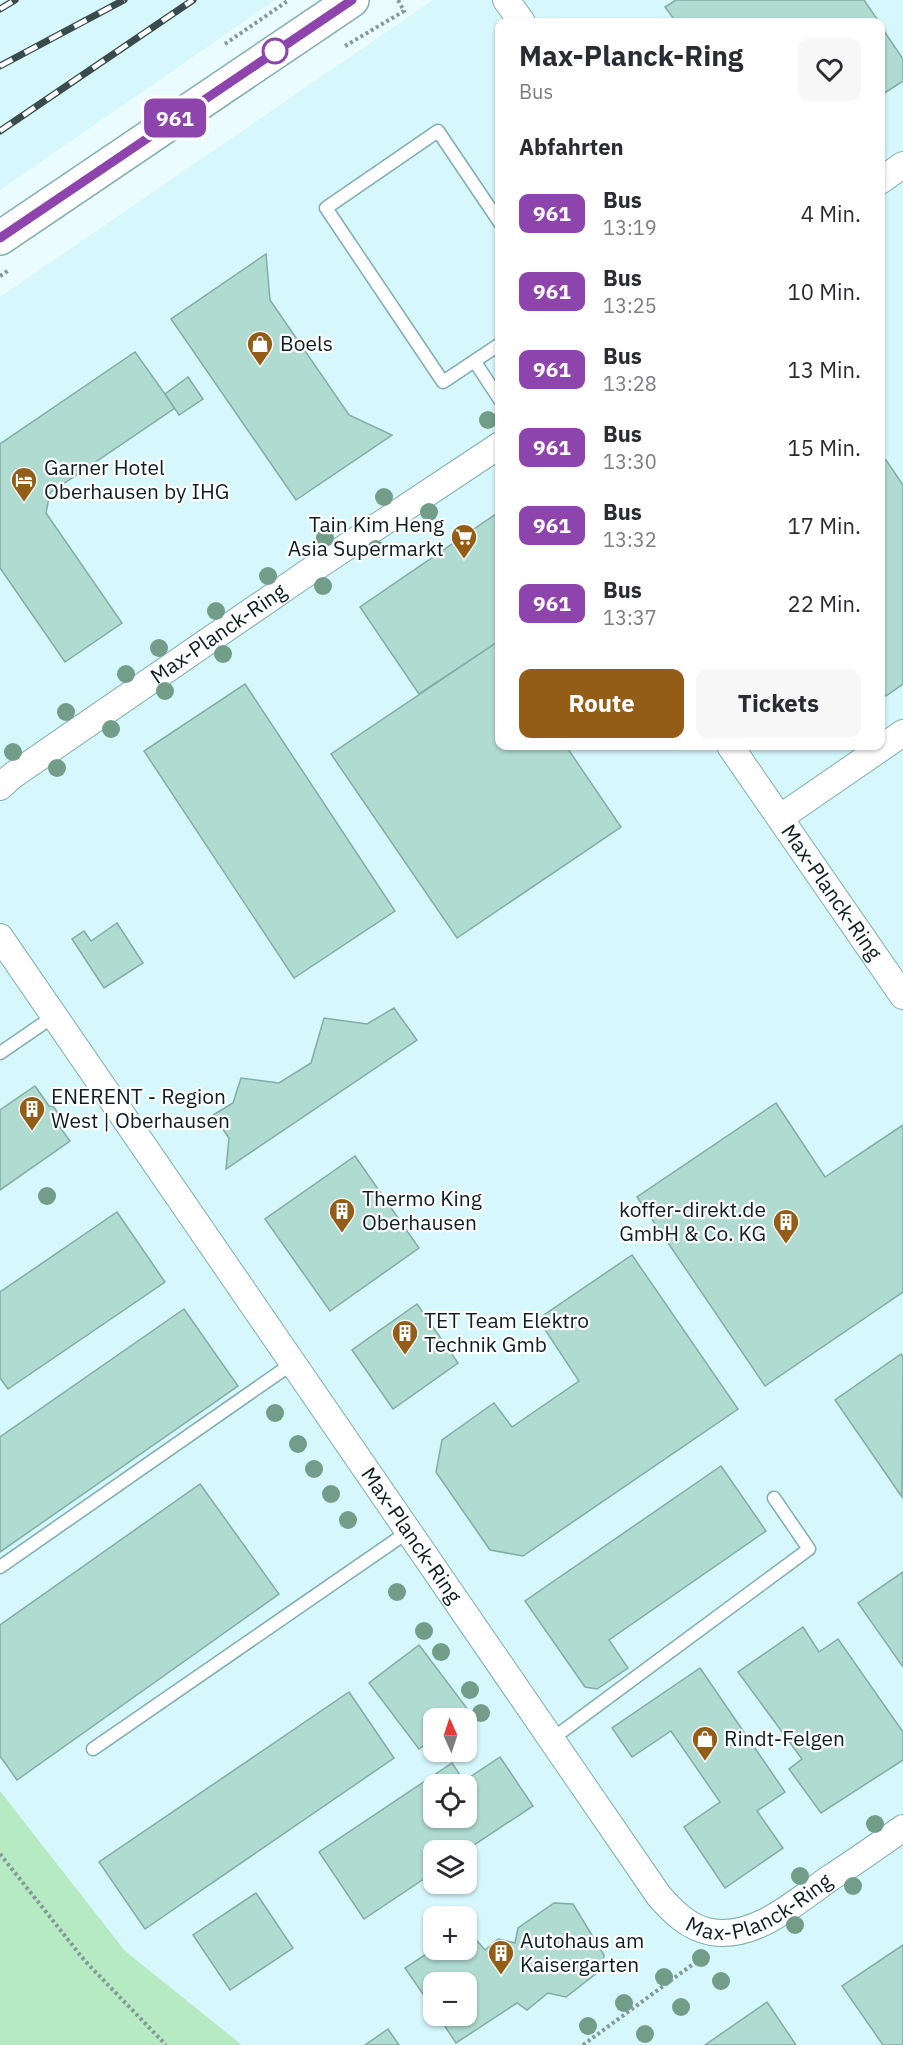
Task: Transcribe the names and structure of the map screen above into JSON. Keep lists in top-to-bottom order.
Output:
{
  "streets": {
    "street": ["Max-Planck-Ring"]
  },
  "places": {
    "shop": ["Boels", "Rindt-Felgen"],
    "hotel": ["Garner Hotel Oberhausen by IHG"],
    "supermarket": ["Tain Kim Heng Asia Supermarkt"],
    "building": [
      "ENERENT - Region West | Oberhausen",
      "Thermo King Oberhausen",
      "koffer-direkt.de GmbH & Co. KG",
      "TET Team Elektro Technik Gmb",
      "Autohaus am Kaisergarten"
    ]
  },
  "lines": ["bus line 961"],
  "north": "top",
  "page": {
    "on_map": "961",
    "heading": [
      ["Max-Planck-Ring", "Bus"],
      "Abfahrten"
    ],
    "list": [
      {
        "mark": "961",
        "name": "Bus",
        "note": "13:19",
        "value": "4 Min."
      },
      {
        "mark": "961",
        "name": "Bus",
        "note": "13:25",
        "value": "10 Min."
      },
      {
        "mark": "961",
        "name": "Bus",
        "note": "13:28",
        "value": "13 Min."
      },
      {
        "mark": "961",
        "name": "Bus",
        "note": "13:30",
        "value": "15 Min."
      },
      {
        "mark": "961",
        "name": "Bus",
        "note": "13:32",
        "value": "17 Min."
      },
      {
        "mark": "961",
        "name": "Bus",
        "note": "13:37",
        "value": "22 Min."
      }
    ],
    "buttons": ["Route", "Tickets"],
    "map_buttons": ["+", "−"]
  }
}
